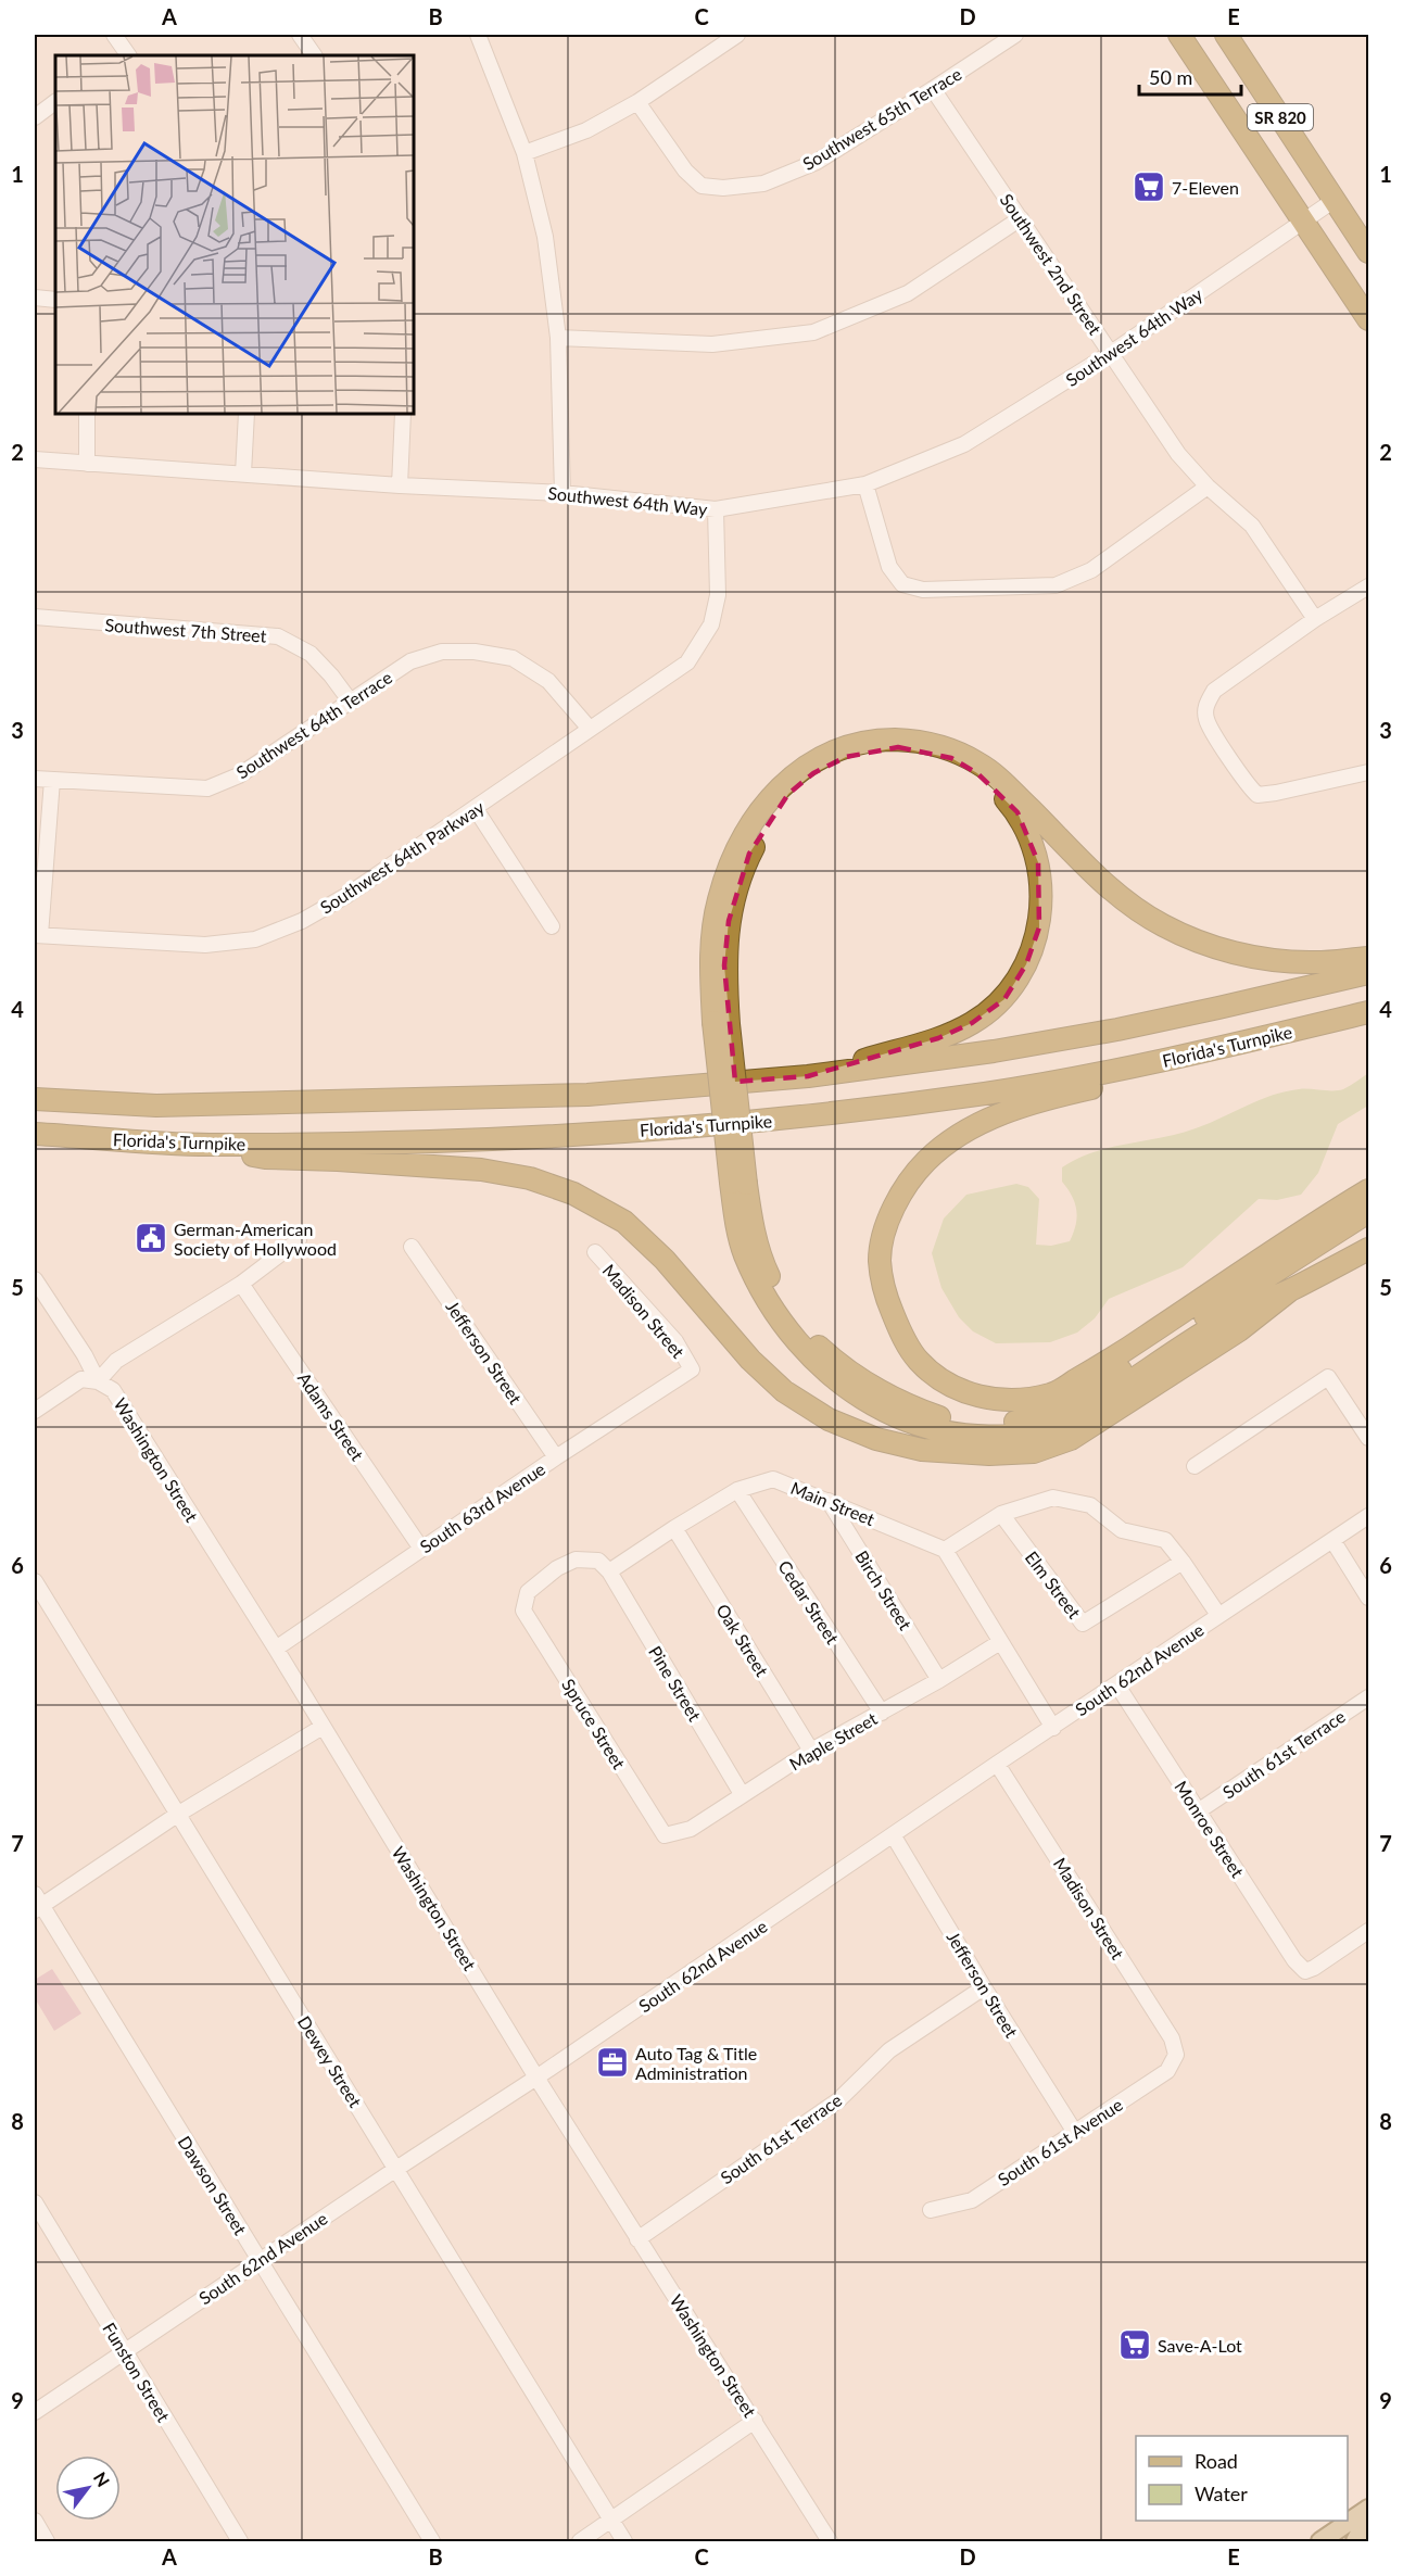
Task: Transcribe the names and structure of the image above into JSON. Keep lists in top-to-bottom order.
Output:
{
  "streets": {
    "highway": ["SR 820", "Florida's Turnpike"],
    "street": [
      "Southwest 65th Terrace",
      "Southwest 2nd Street",
      "Southwest 64th Way",
      "Southwest 7th Street",
      "Southwest 64th Terrace",
      "Southwest 64th Parkway",
      "Madison Street",
      "Jefferson Street",
      "Adams Street",
      "Washington Street",
      "Main Street",
      "South 63rd Avenue",
      "Elm Street",
      "Birch Street",
      "Cedar Street",
      "Oak Street",
      "South 62nd Avenue",
      "Pine Street",
      "Spruce Street",
      "Maple Street",
      "South 61st Terrace",
      "Monroe Street",
      "Dewey Street",
      "South 61st Avenue",
      "Dawson Street",
      "Funston Street"
    ]
  },
  "crossings": [
    ["SR 820", "Southwest 64th Way"],
    ["Southwest 65th Terrace", "Southwest 2nd Street"],
    ["Southwest 2nd Street", "Southwest 64th Way"],
    ["Southwest 64th Way", "Southwest 64th Parkway"],
    ["Southwest 7th Street", "Southwest 64th Terrace"],
    ["Southwest 64th Terrace", "Southwest 64th Parkway"],
    ["Madison Street", "South 63rd Avenue"],
    ["Madison Street", "South 62nd Avenue"],
    ["Madison Street", "South 61st Avenue"],
    ["Jefferson Street", "South 63rd Avenue"],
    ["Jefferson Street", "South 62nd Avenue"],
    ["Jefferson Street", "South 61st Terrace"],
    ["Jefferson Street", "South 61st Avenue"],
    ["Adams Street", "South 63rd Avenue"],
    ["Washington Street", "South 63rd Avenue"],
    ["Washington Street", "South 62nd Avenue"],
    ["Washington Street", "South 61st Terrace"],
    ["Main Street", "Birch Street"],
    ["Main Street", "Cedar Street"],
    ["Main Street", "Oak Street"],
    ["Main Street", "Pine Street"],
    ["Main Street", "Spruce Street"],
    ["Birch Street", "Maple Street"],
    ["Cedar Street", "Maple Street"],
    ["Oak Street", "Maple Street"],
    ["South 62nd Avenue", "Monroe Street"],
    ["South 62nd Avenue", "Dewey Street"],
    ["South 62nd Avenue", "Dawson Street"],
    ["South 62nd Avenue", "Funston Street"],
    ["Pine Street", "Spruce Street"],
    ["Pine Street", "Maple Street"],
    ["Spruce Street", "Maple Street"],
    ["South 61st Terrace", "Monroe Street"]
  ],
  "places": {
    "supermarket": ["7-Eleven", "Save-A-Lot"],
    "public building": ["German-American Society of Hollywood"],
    "office": ["Auto Tag & Title Administration"]
  },
  "legend": ["Road", "Water"],
  "scale_bar": "50 m",
  "north": "top right",
  "grid": {
    "columns": [
      "A",
      "B",
      "C",
      "D",
      "E"
    ],
    "rows": [
      "1",
      "2",
      "3",
      "4",
      "5",
      "6",
      "7",
      "8",
      "9"
    ]
  }
}
